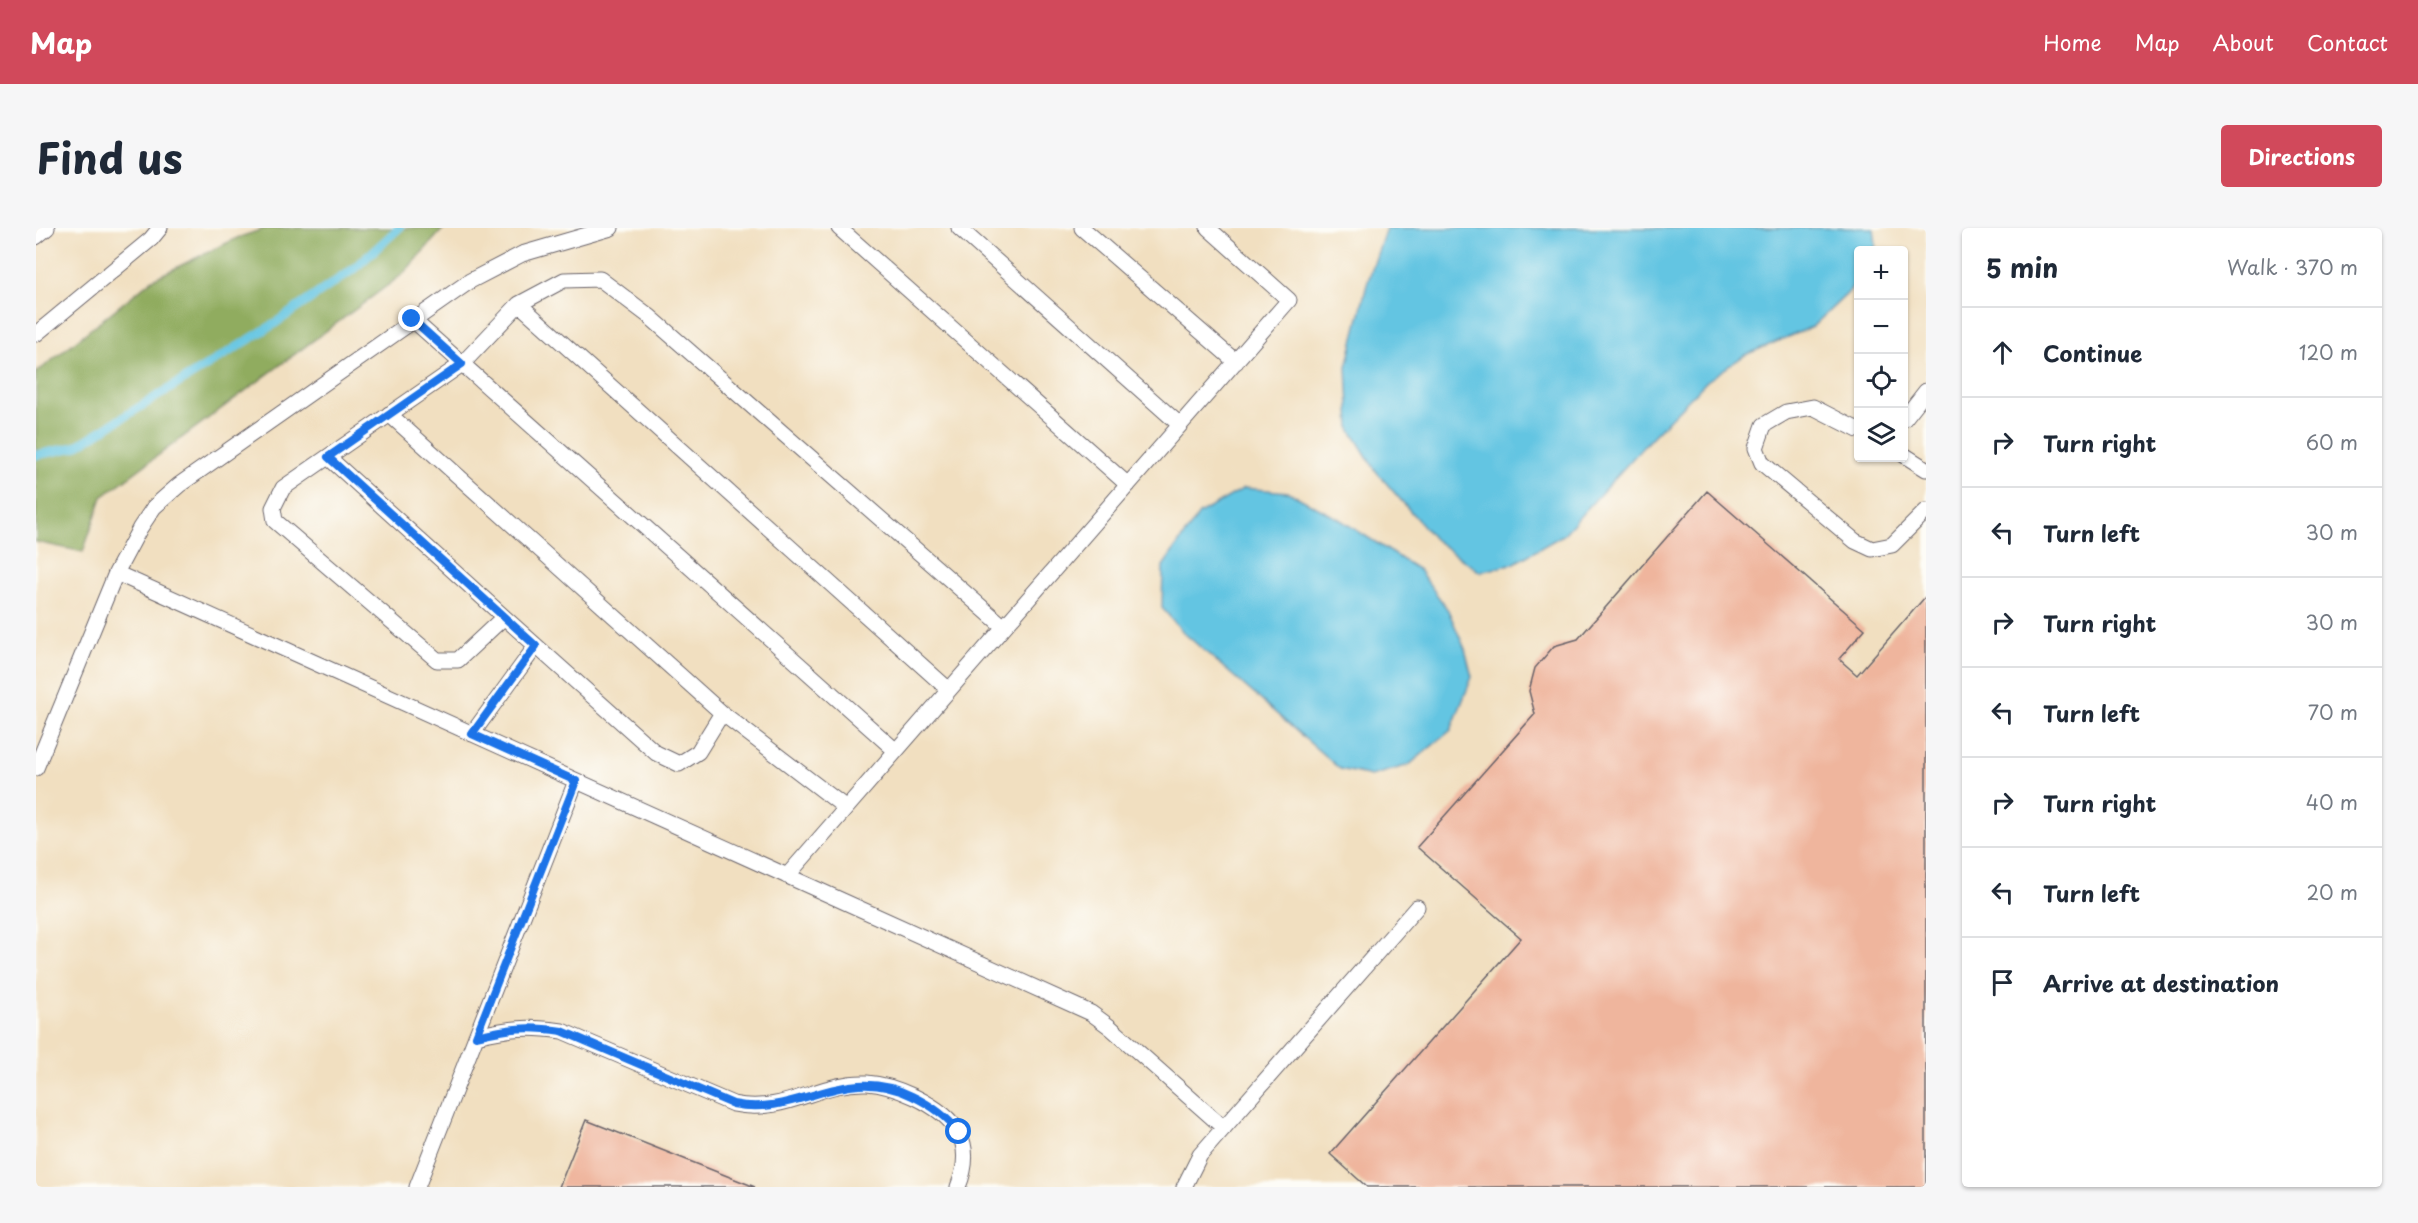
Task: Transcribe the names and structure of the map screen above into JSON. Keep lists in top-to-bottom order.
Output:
{
  "page": {
    "header": "Map",
    "nav": [
      "Home",
      "Map",
      "About",
      "Contact"
    ],
    "title": "Find us",
    "buttons": "Directions",
    "heading": ["5 min", "Walk · 370 m"],
    "map_buttons": ["+", "−"],
    "list": [
      ["Continue", "120 m"],
      ["Turn right", "60 m"],
      ["Turn left", "30 m"],
      ["Turn right", "30 m"],
      ["Turn left", "70 m"],
      ["Turn right", "40 m"],
      ["Turn left", "20 m"],
      "Arrive at destination"
    ]
  }
}
